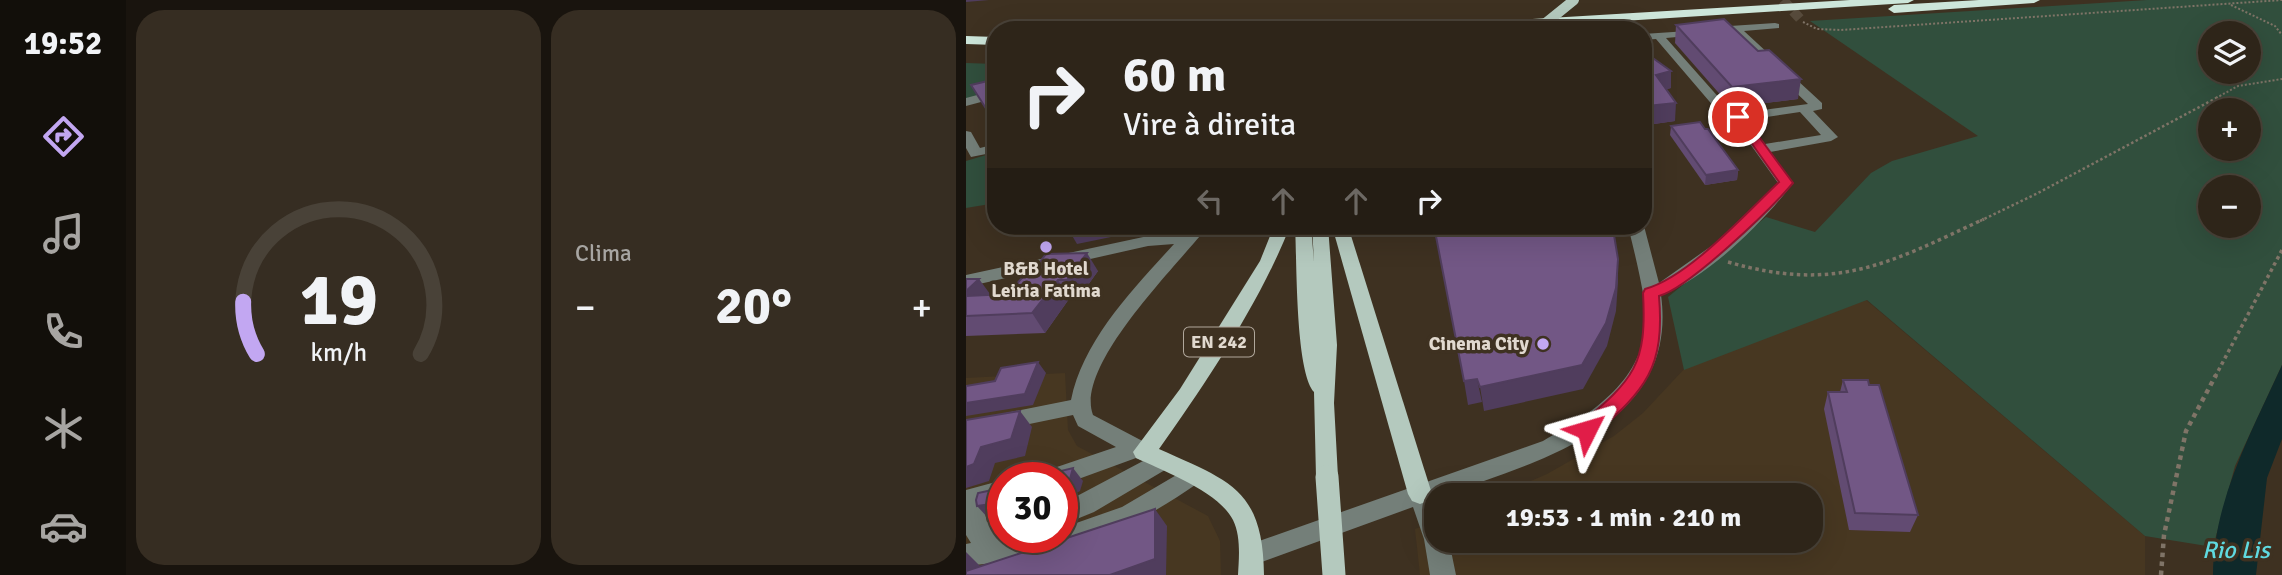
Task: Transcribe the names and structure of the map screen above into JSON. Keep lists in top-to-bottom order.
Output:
{
  "streets": {
    "main road": ["EN 242"]
  },
  "water": ["Rio Lis"],
  "places": ["B&B Hotel Leiria Fatima", "Cinema City"],
  "page": {
    "tabs": "19:52",
    "tile": "Clima",
    "map_buttons": ["+", "−"],
    "turn": ["60 m", "Vire à direita"],
    "heat": ["−", "20°", "+"],
    "limit": "30",
    "trip": "19:53 · 1 min · 210 m",
    "gauge": ["19", "km/h"]
  }
}
